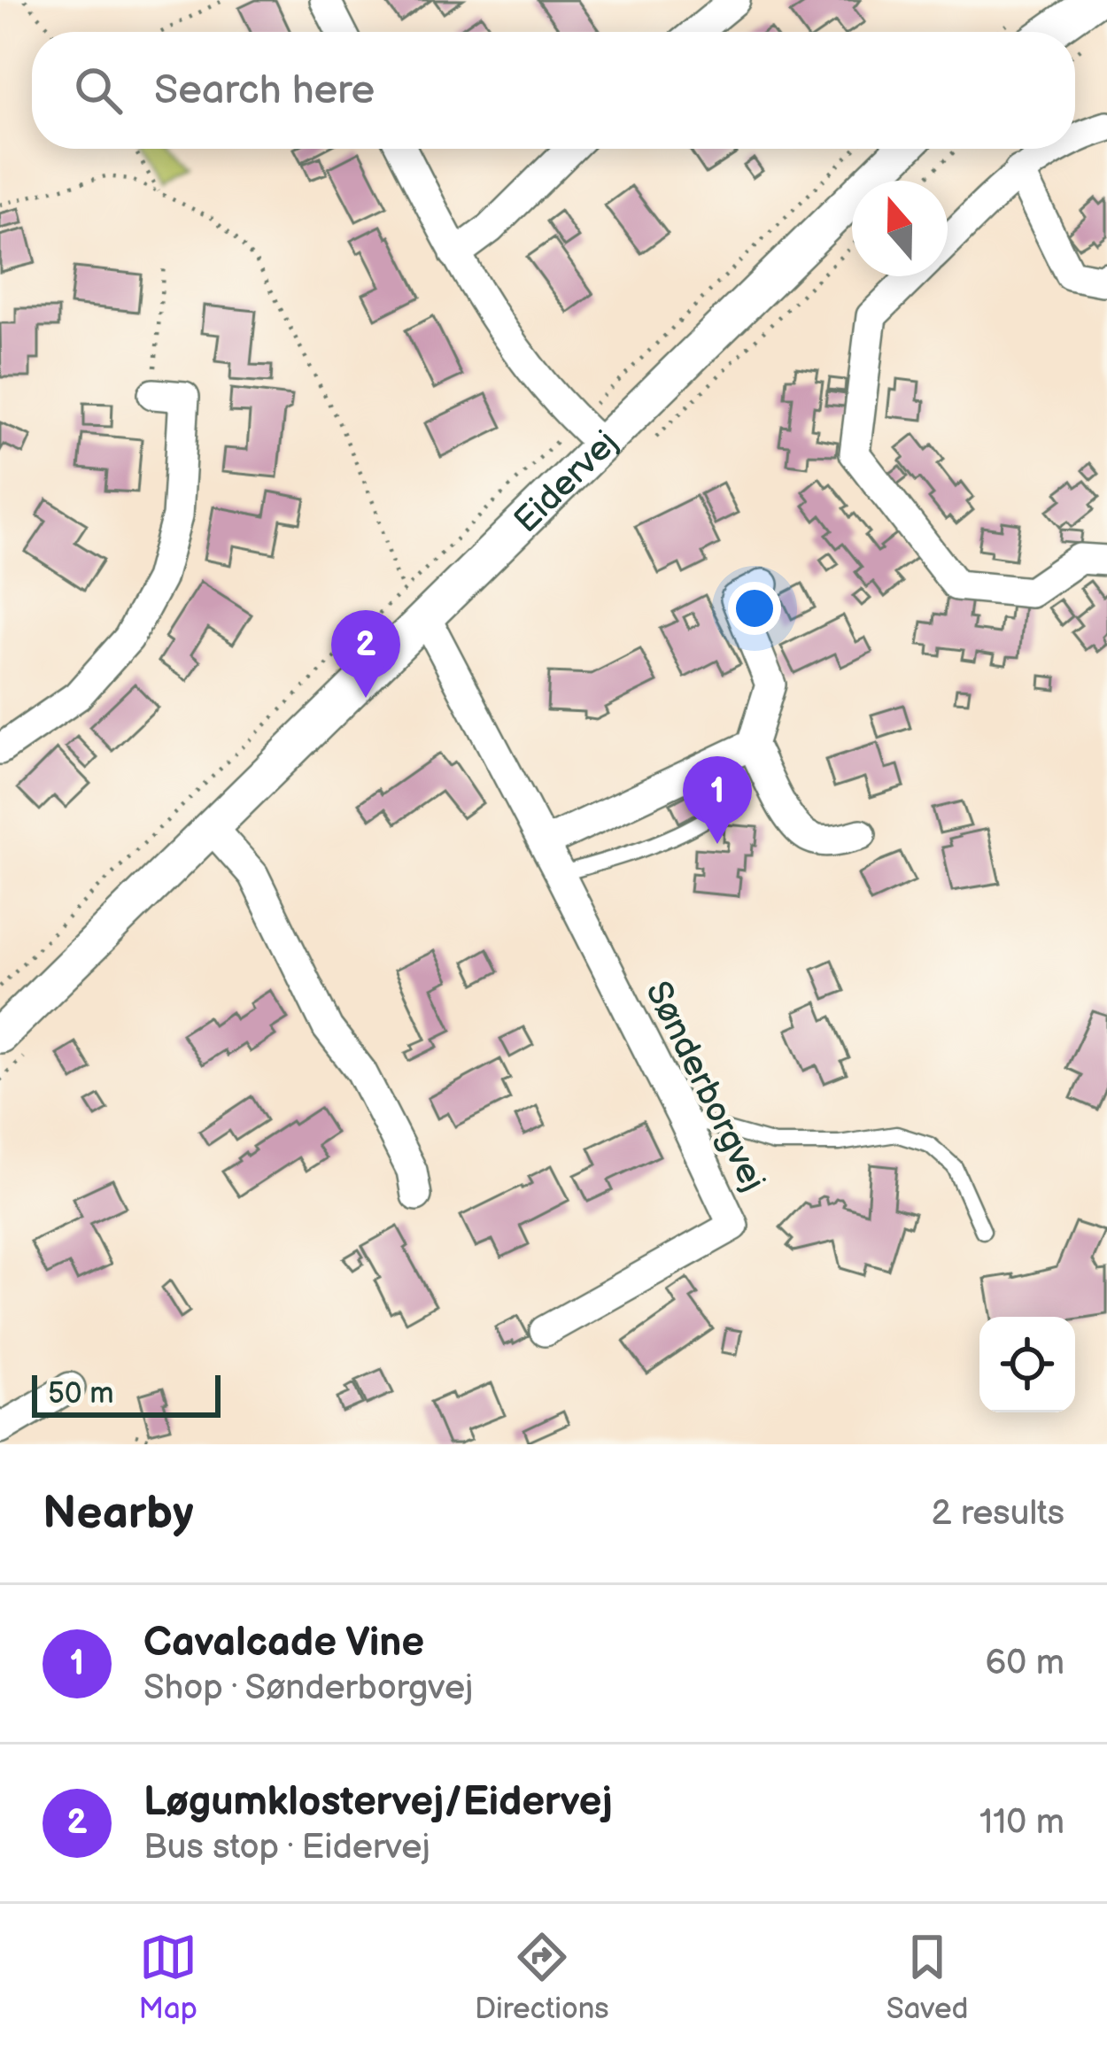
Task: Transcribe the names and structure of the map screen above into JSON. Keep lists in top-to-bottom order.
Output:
{
  "streets": {
    "street": ["Eidervej", "Sønderborgvej"]
  },
  "crossings": [
    ["Eidervej", "Sønderborgvej"]
  ],
  "scale_bar": "50 m",
  "north": "top",
  "page": {
    "search": "Search here",
    "pins": ["2", "1"],
    "scale": "50 m",
    "heading": ["Nearby", "2 results"],
    "list": [
      {
        "mark": "1",
        "name": "Cavalcade Vine",
        "note": "Shop · Sønderborgvej",
        "value": "60 m"
      },
      {
        "mark": "2",
        "name": "Løgumklostervej/Eidervej",
        "note": "Bus stop · Eidervej",
        "value": "110 m"
      }
    ],
    "nav": ["Map", "Directions", "Saved"]
  }
}
